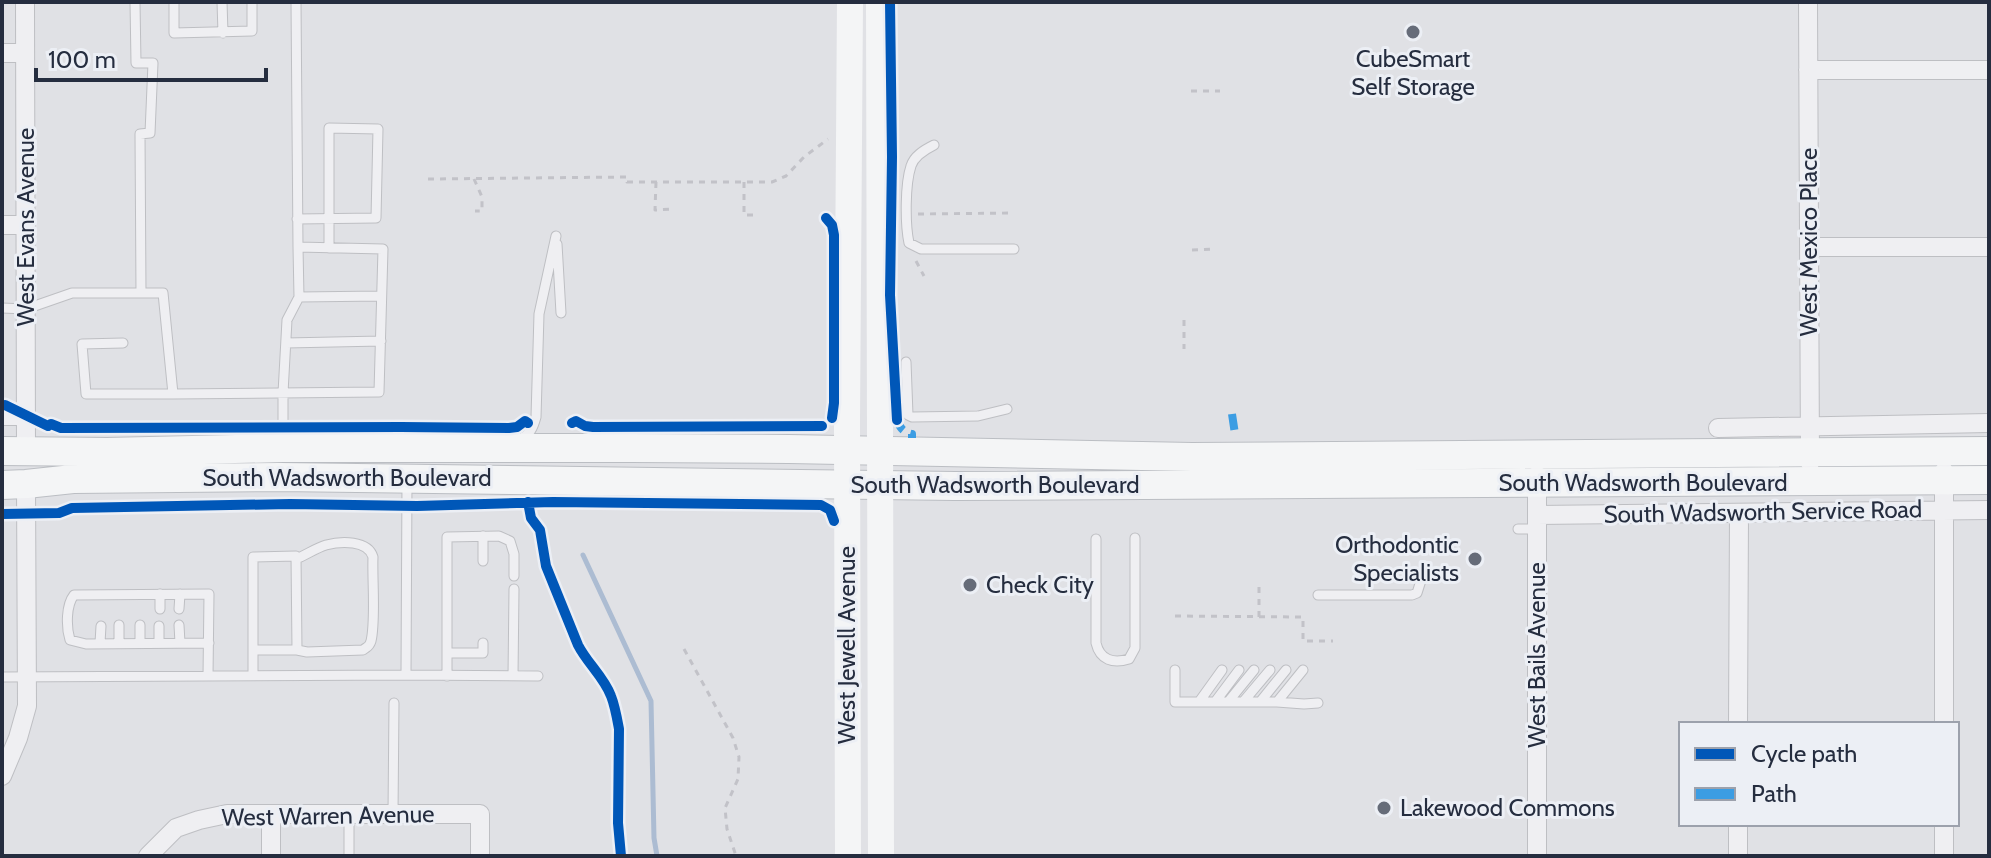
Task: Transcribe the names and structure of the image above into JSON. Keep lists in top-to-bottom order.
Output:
{
  "streets": {
    "main road": ["South Wadsworth Boulevard", "West Jewell Avenue"],
    "street": [
      "West Evans Avenue",
      "West Mexico Place",
      "South Wadsworth Service Road",
      "West Bails Avenue",
      "West Warren Avenue"
    ]
  },
  "crossings": [
    ["West Evans Avenue", "South Wadsworth Boulevard"],
    ["West Mexico Place", "South Wadsworth Boulevard"],
    ["South Wadsworth Boulevard", "West Jewell Avenue"],
    ["South Wadsworth Boulevard", "West Bails Avenue"],
    ["South Wadsworth Service Road", "West Bails Avenue"]
  ],
  "places": [
    "CubeSmart Self Storage",
    "Orthodontic Specialists",
    "Check City",
    "Lakewood Commons"
  ],
  "legend": ["Cycle path", "Path"],
  "scale_bar": "100 m"
}
